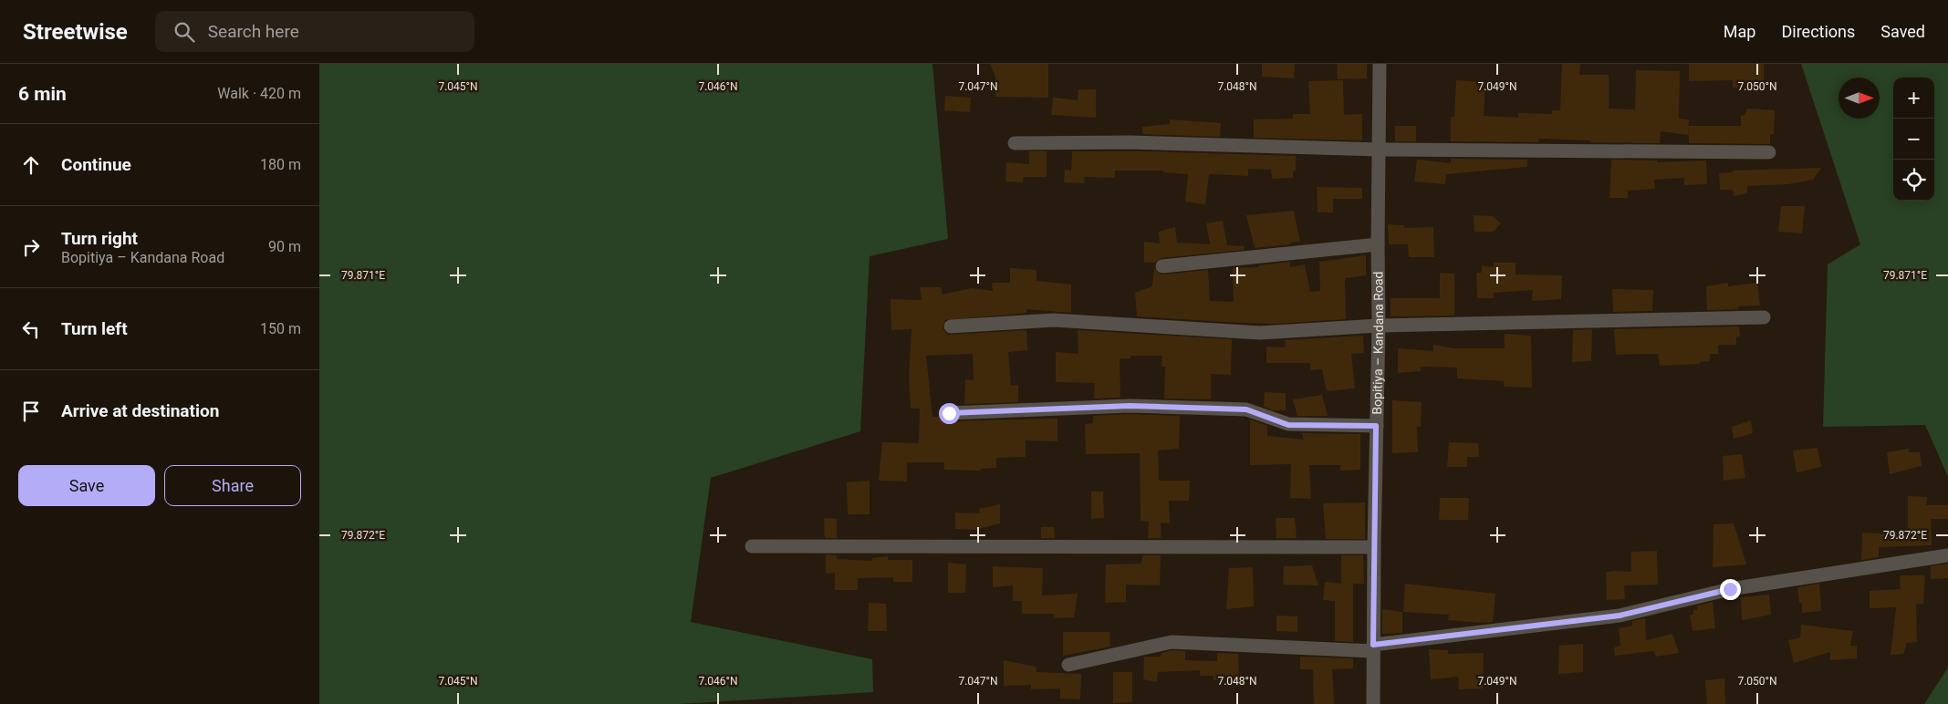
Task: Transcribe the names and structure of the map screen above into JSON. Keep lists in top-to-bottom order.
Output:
{
  "streets": {
    "street": ["Bopitiya – Kandana Road"]
  },
  "north": "right",
  "page": {
    "header": "Streetwise",
    "search": "Search here",
    "nav": ["Map", "Directions", "Saved"],
    "heading": ["6 min", "Walk · 420 m"],
    "map_buttons": ["+", "−"],
    "list": [
      ["Continue", "180 m"],
      ["Turn right", "Bopitiya – Kandana Road", "90 m"],
      ["Turn left", "150 m"],
      "Arrive at destination"
    ],
    "buttons": ["Save", "Share"]
  },
  "coordinates": [
    "7.045°N",
    "7.046°N",
    "7.047°N",
    "7.048°N",
    "7.049°N",
    "7.050°N",
    "79.871°E",
    "79.872°E"
  ]
}
